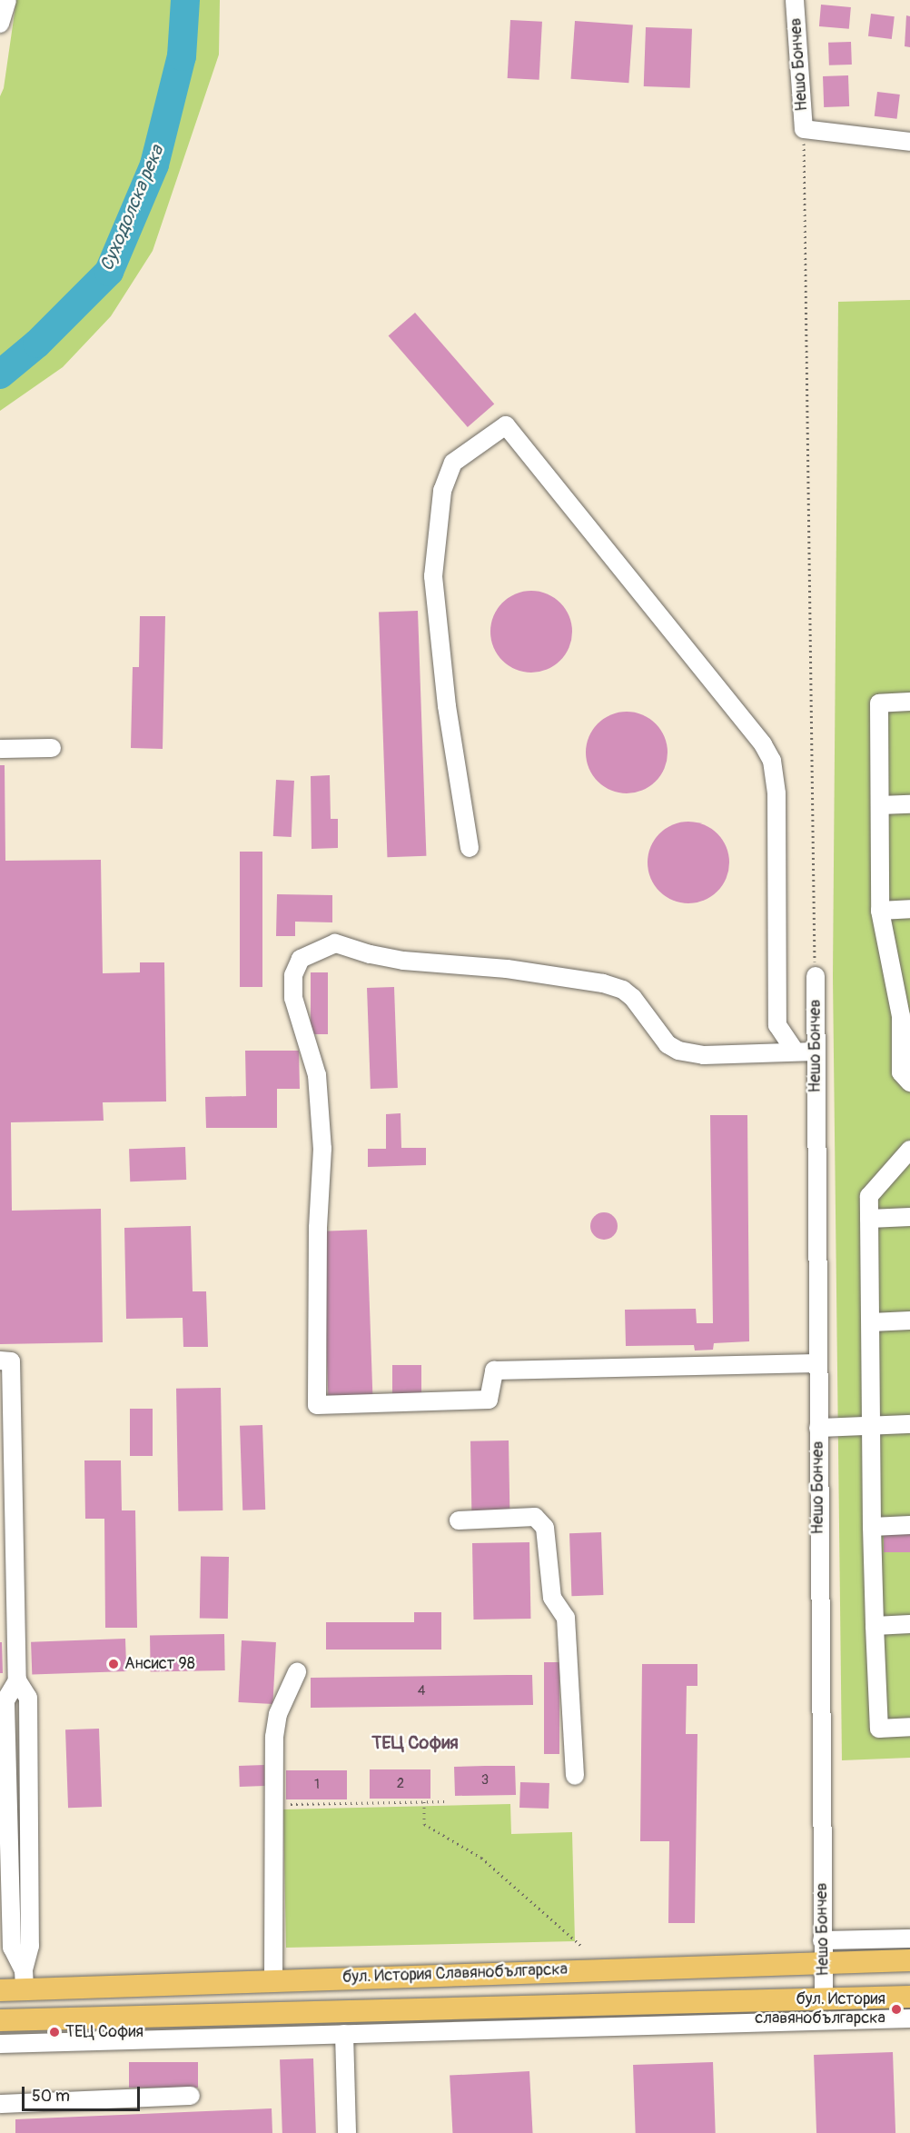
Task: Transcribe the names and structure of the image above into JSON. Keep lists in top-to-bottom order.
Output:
{
  "streets": {
    "main road": ["бул. История Славянобългарска"],
    "street": ["Нешо Бончев"]
  },
  "crossings": [
    ["Нешо Бончев", "бул. История Славянобългарска"]
  ],
  "districts": ["ТЕЦ София"],
  "water": ["Суходолска река"],
  "places": ["Ансист 98", "бул. История славянобългарска", "ТЕЦ София"],
  "house_numbers": [
    "4",
    "3",
    "2",
    "1"
  ],
  "scale_bar": "50 m"
}
